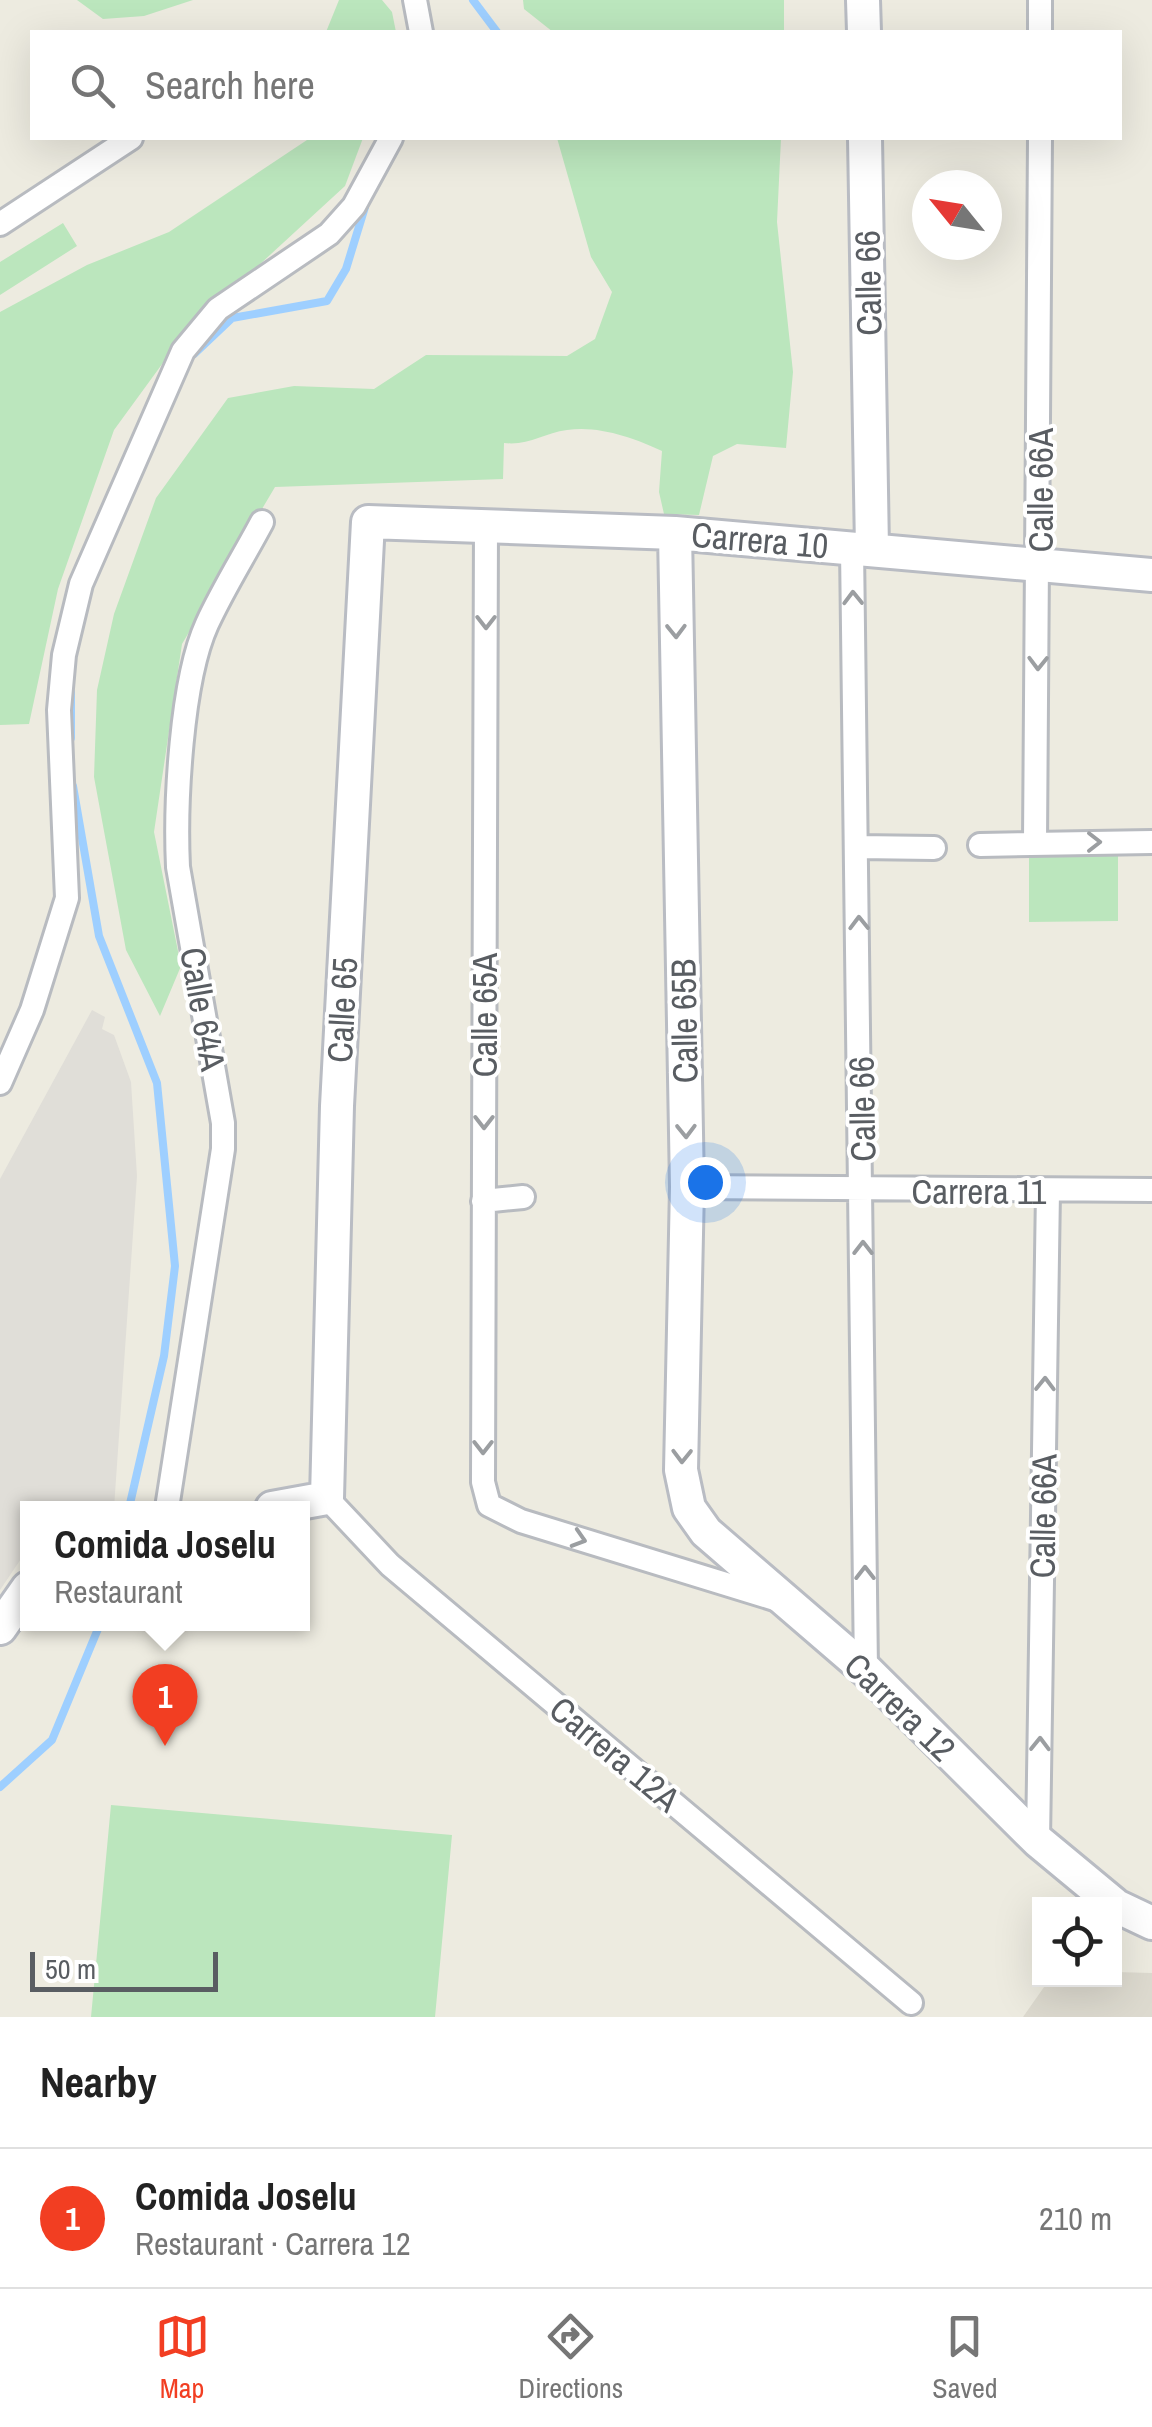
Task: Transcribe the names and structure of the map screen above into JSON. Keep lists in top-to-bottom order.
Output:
{
  "streets": {
    "street": [
      "Calle 66",
      "Calle 66A",
      "Carrera 10",
      "Calle 64A",
      "Calle 65",
      "Calle 65A",
      "Calle 65B",
      "Carrera 11",
      "Carrera 12",
      "Carrera 12A"
    ]
  },
  "crossings": [
    ["Calle 66", "Carrera 10"],
    ["Calle 66", "Carrera 11"],
    ["Calle 66", "Carrera 12"],
    ["Calle 66A", "Carrera 10"],
    ["Calle 66A", "Carrera 11"],
    ["Calle 66A", "Carrera 12"],
    ["Carrera 10", "Calle 65"],
    ["Carrera 10", "Calle 65A"],
    ["Carrera 10", "Calle 65B"],
    ["Calle 65", "Carrera 12A"],
    ["Calle 65A", "Carrera 12"],
    ["Calle 65B", "Carrera 11"],
    ["Calle 65B", "Carrera 12"]
  ],
  "one_way": ["Calle 66", "Calle 65A", "Calle 65B"],
  "scale_bar": "50 m",
  "north": "top left",
  "page": {
    "search": "Search here",
    "popup": ["Comida Joselu", "Restaurant"],
    "pins": "1",
    "scale": "50 m",
    "heading": "Nearby",
    "list": [
      {
        "mark": "1",
        "name": "Comida Joselu",
        "note": "Restaurant · Carrera 12",
        "value": "210 m"
      }
    ],
    "nav": ["Map", "Directions", "Saved"]
  }
}
